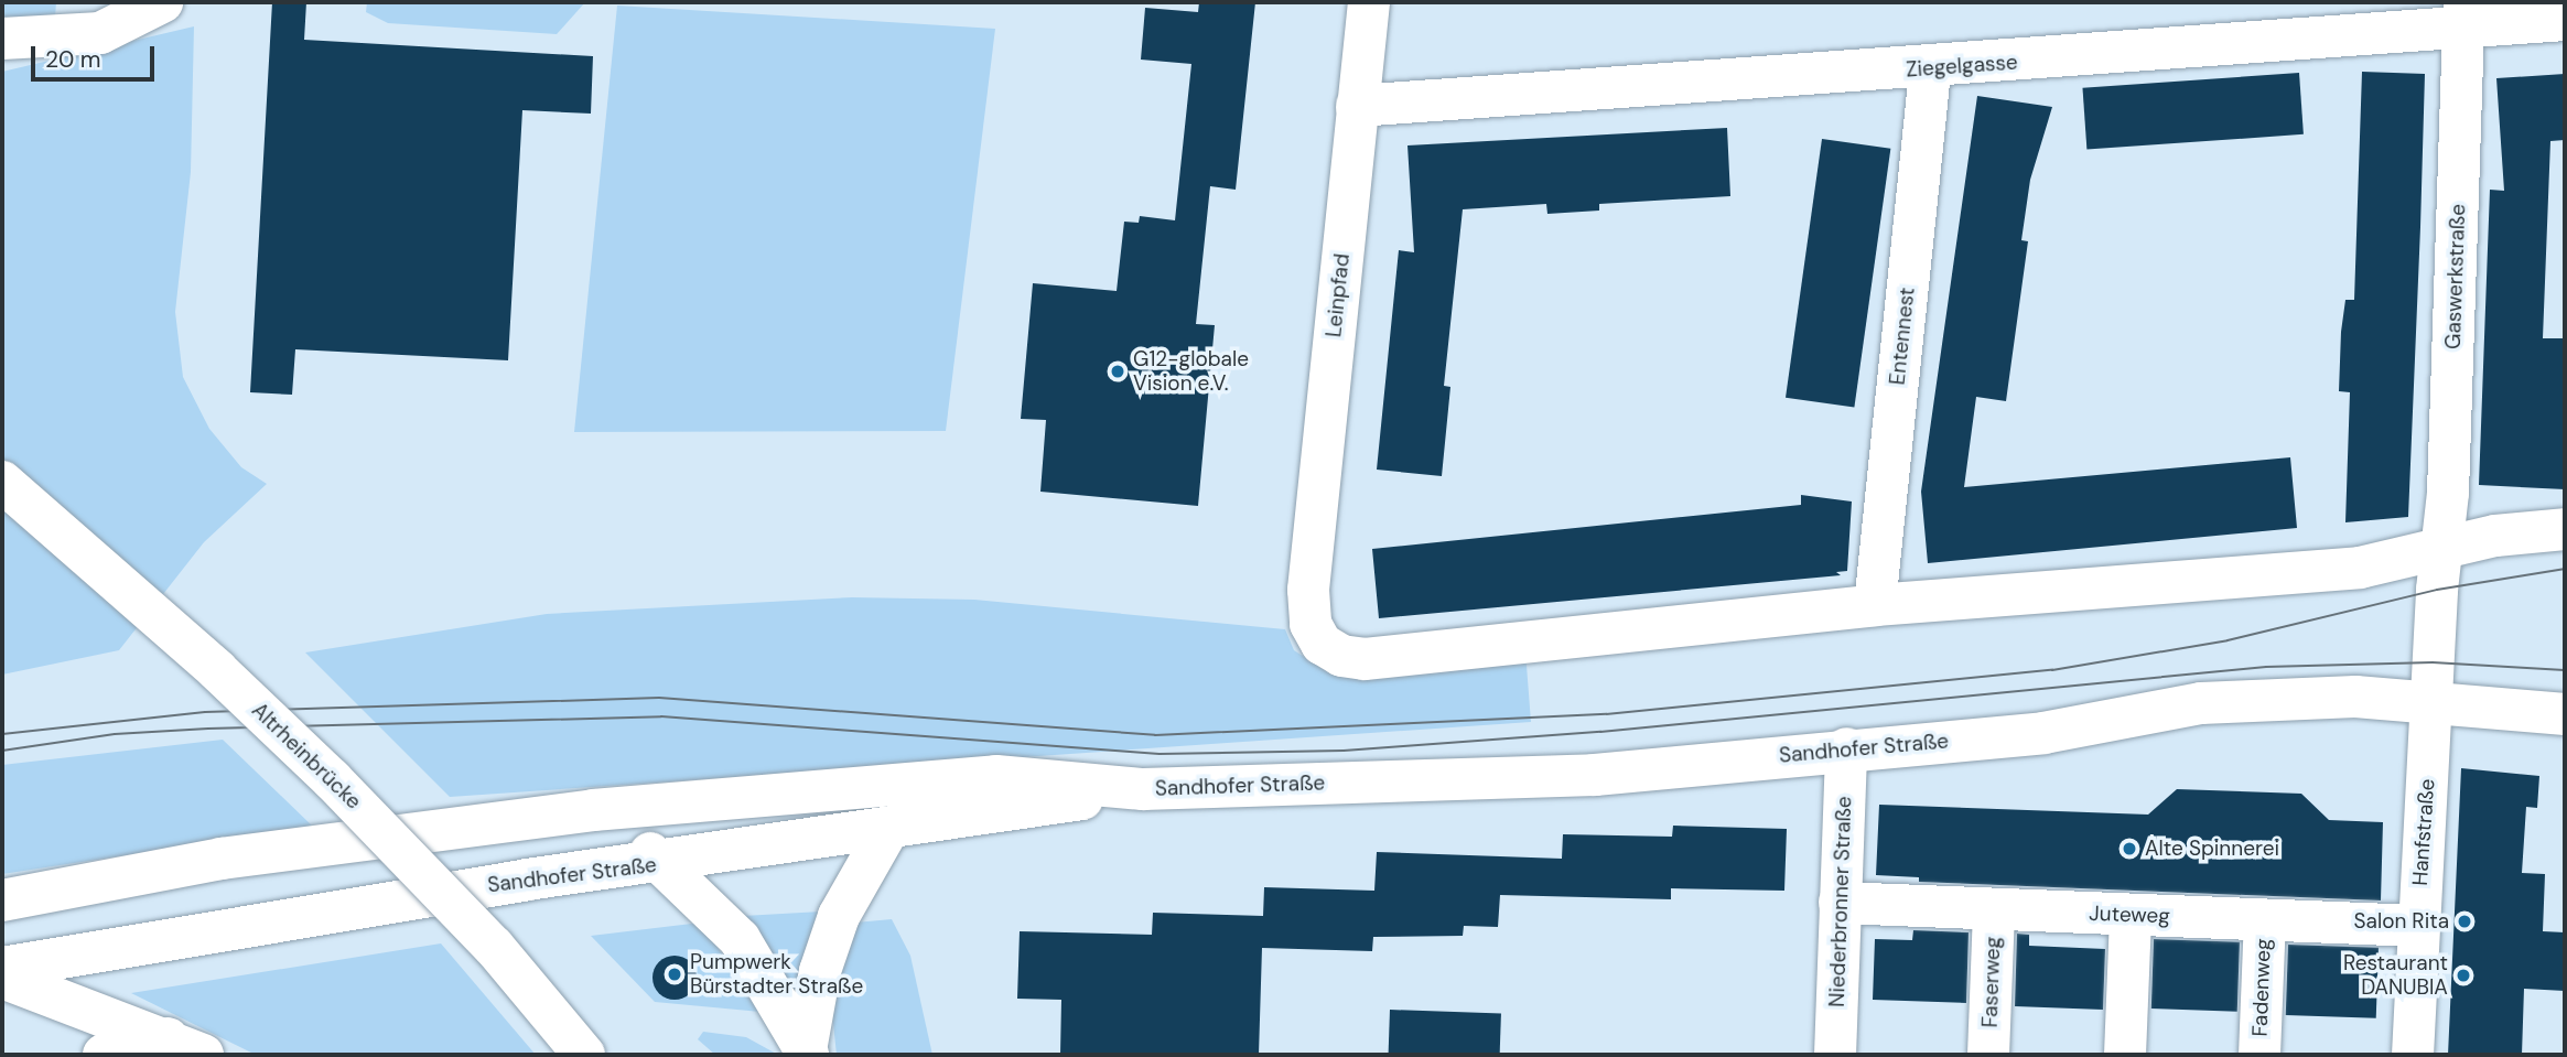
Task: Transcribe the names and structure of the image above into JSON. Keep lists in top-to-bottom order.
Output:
{
  "streets": {
    "street": [
      "Ziegelgasse",
      "Gaswerkstraße",
      "Leinpfad",
      "Entennest",
      "Sandhofer Straße",
      "Altrheinbrücke",
      "Hanfstraße",
      "Niederbronner Straße",
      "Juteweg",
      "Faserweg",
      "Fadenweg"
    ]
  },
  "crossings": [
    ["Ziegelgasse", "Gaswerkstraße"],
    ["Ziegelgasse", "Leinpfad"],
    ["Ziegelgasse", "Entennest"],
    ["Leinpfad", "Entennest"],
    ["Sandhofer Straße", "Hanfstraße"],
    ["Sandhofer Straße", "Niederbronner Straße"],
    ["Hanfstraße", "Juteweg"],
    ["Niederbronner Straße", "Juteweg"],
    ["Juteweg", "Faserweg"],
    ["Juteweg", "Fadenweg"]
  ],
  "places": [
    "G12-globale Vision e.V.",
    "Alte Spinnerei",
    "Salon Rita",
    "Pumpwerk Bürstadter Straße",
    "Restaurant DANUBIA"
  ],
  "scale_bar": "20 m"
}
